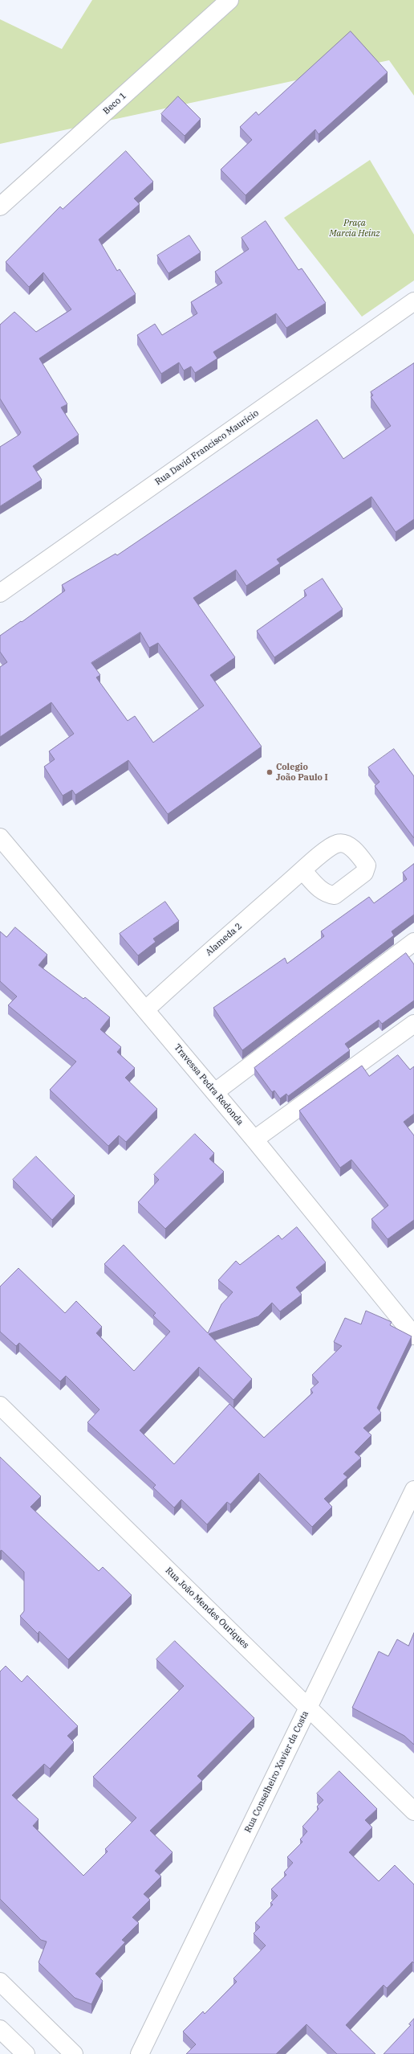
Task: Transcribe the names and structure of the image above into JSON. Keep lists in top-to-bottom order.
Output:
{
  "streets": {
    "street": [
      "Beco 1",
      "Rua David Francisco Maurício",
      "Alameda 2",
      "Travessa Pedra Redonda",
      "Rua João Mendes Ouriques",
      "Rua Conselheiro Xavier da Costa"
    ]
  },
  "crossings": [
    ["Alameda 2", "Travessa Pedra Redonda"],
    ["Rua João Mendes Ouriques", "Rua Conselheiro Xavier da Costa"]
  ],
  "parks": ["Praça Marcia Heinz"],
  "places": ["Colegio João Paulo I"]
}
